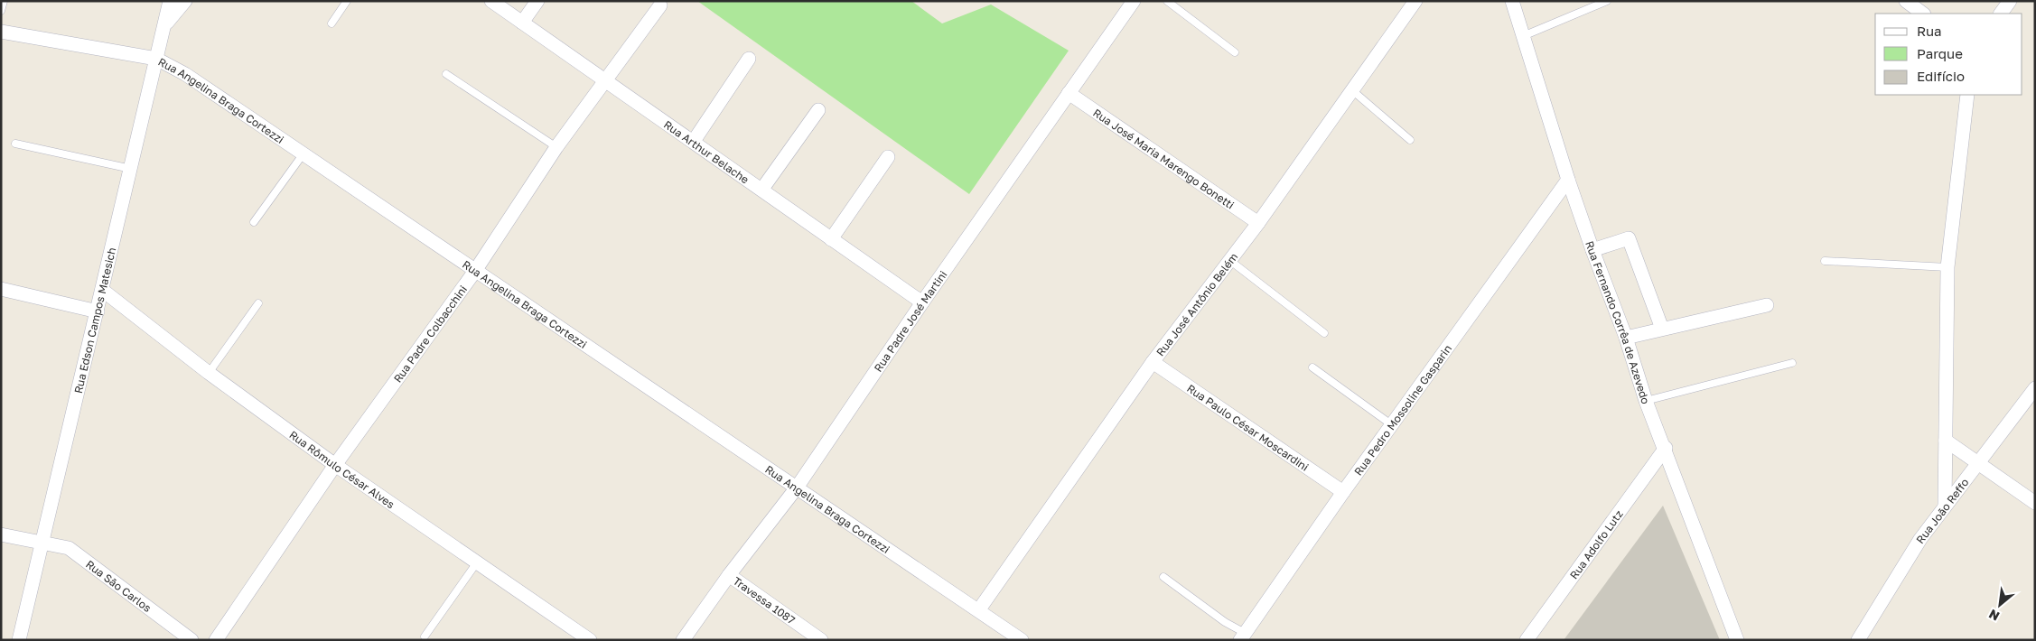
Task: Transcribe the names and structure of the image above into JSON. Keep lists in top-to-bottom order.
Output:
{
  "streets": {
    "street": [
      "Rua Angelina Braga Cortezzi",
      "Rua Arthur Belache",
      "Rua José Maria Marengo Bonetti",
      "Rua José Antônio Belém",
      "Rua Edson Campos Matesich",
      "Rua Padre José Martini",
      "Rua Fernando Corrêa de Azevedo",
      "Rua Padre Colbacchini",
      "Rua Pedro Mossoline Gasparin",
      "Rua Paulo César Moscardini",
      "Rua Rômulo César Alves",
      "Rua João Reffo",
      "Rua Adolfo Lutz",
      "Rua São Carlos",
      "Travessa 1087"
    ]
  },
  "crossings": [
    ["Rua Angelina Braga Cortezzi", "Rua José Antônio Belém"],
    ["Rua Angelina Braga Cortezzi", "Rua Edson Campos Matesich"],
    ["Rua Angelina Braga Cortezzi", "Rua Padre José Martini"],
    ["Rua Angelina Braga Cortezzi", "Rua Padre Colbacchini"],
    ["Rua Arthur Belache", "Rua Padre José Martini"],
    ["Rua Arthur Belache", "Rua Padre Colbacchini"],
    ["Rua José Maria Marengo Bonetti", "Rua José Antônio Belém"],
    ["Rua José Maria Marengo Bonetti", "Rua Padre José Martini"],
    ["Rua José Antônio Belém", "Rua Paulo César Moscardini"],
    ["Rua Edson Campos Matesich", "Rua Rômulo César Alves"],
    ["Rua Edson Campos Matesich", "Rua São Carlos"],
    ["Rua Padre José Martini", "Travessa 1087"],
    ["Rua Fernando Corrêa de Azevedo", "Rua Pedro Mossoline Gasparin"],
    ["Rua Fernando Corrêa de Azevedo", "Rua Adolfo Lutz"],
    ["Rua Padre Colbacchini", "Rua Rômulo César Alves"],
    ["Rua Pedro Mossoline Gasparin", "Rua Paulo César Moscardini"]
  ],
  "legend": ["Rua", "Parque", "Edifício"],
  "north": "bottom left"
}
